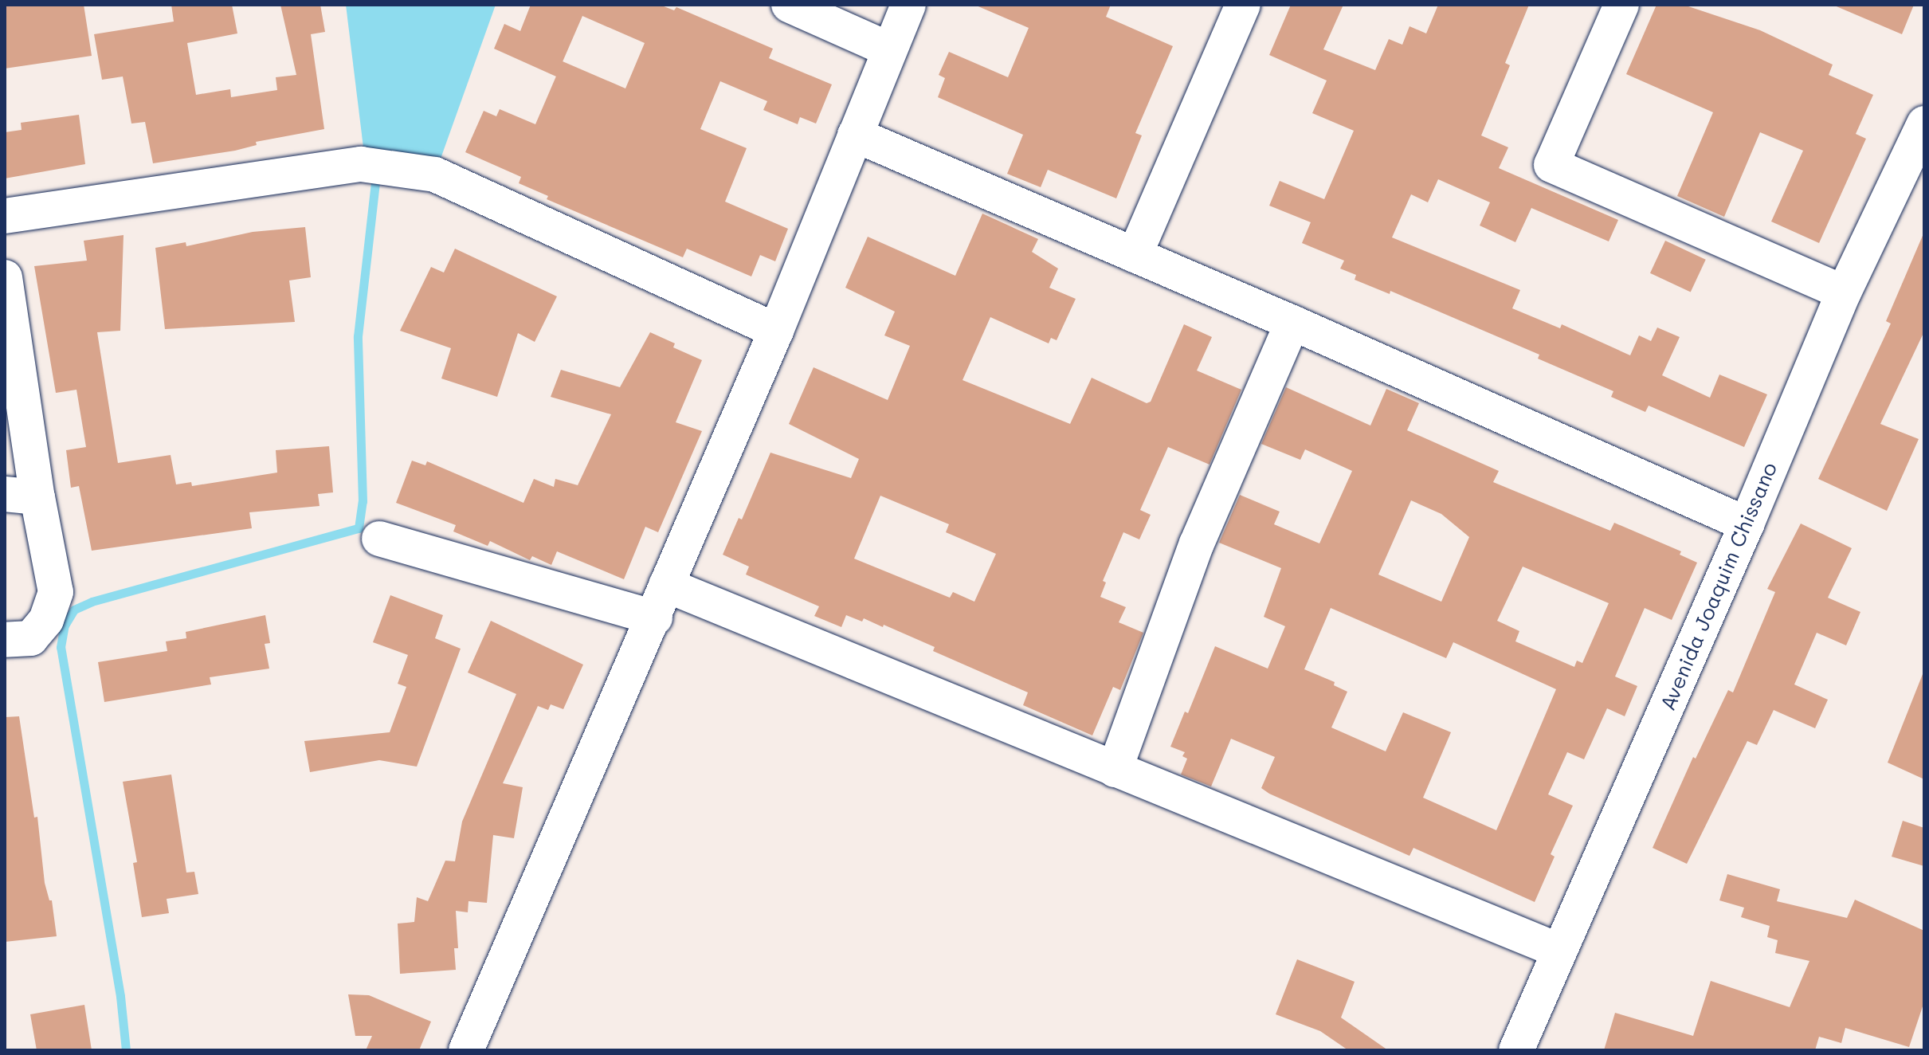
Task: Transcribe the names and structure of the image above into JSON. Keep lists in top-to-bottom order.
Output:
{
  "streets": {
    "street": ["Avenida Joaquim Chissano"]
  }
}
